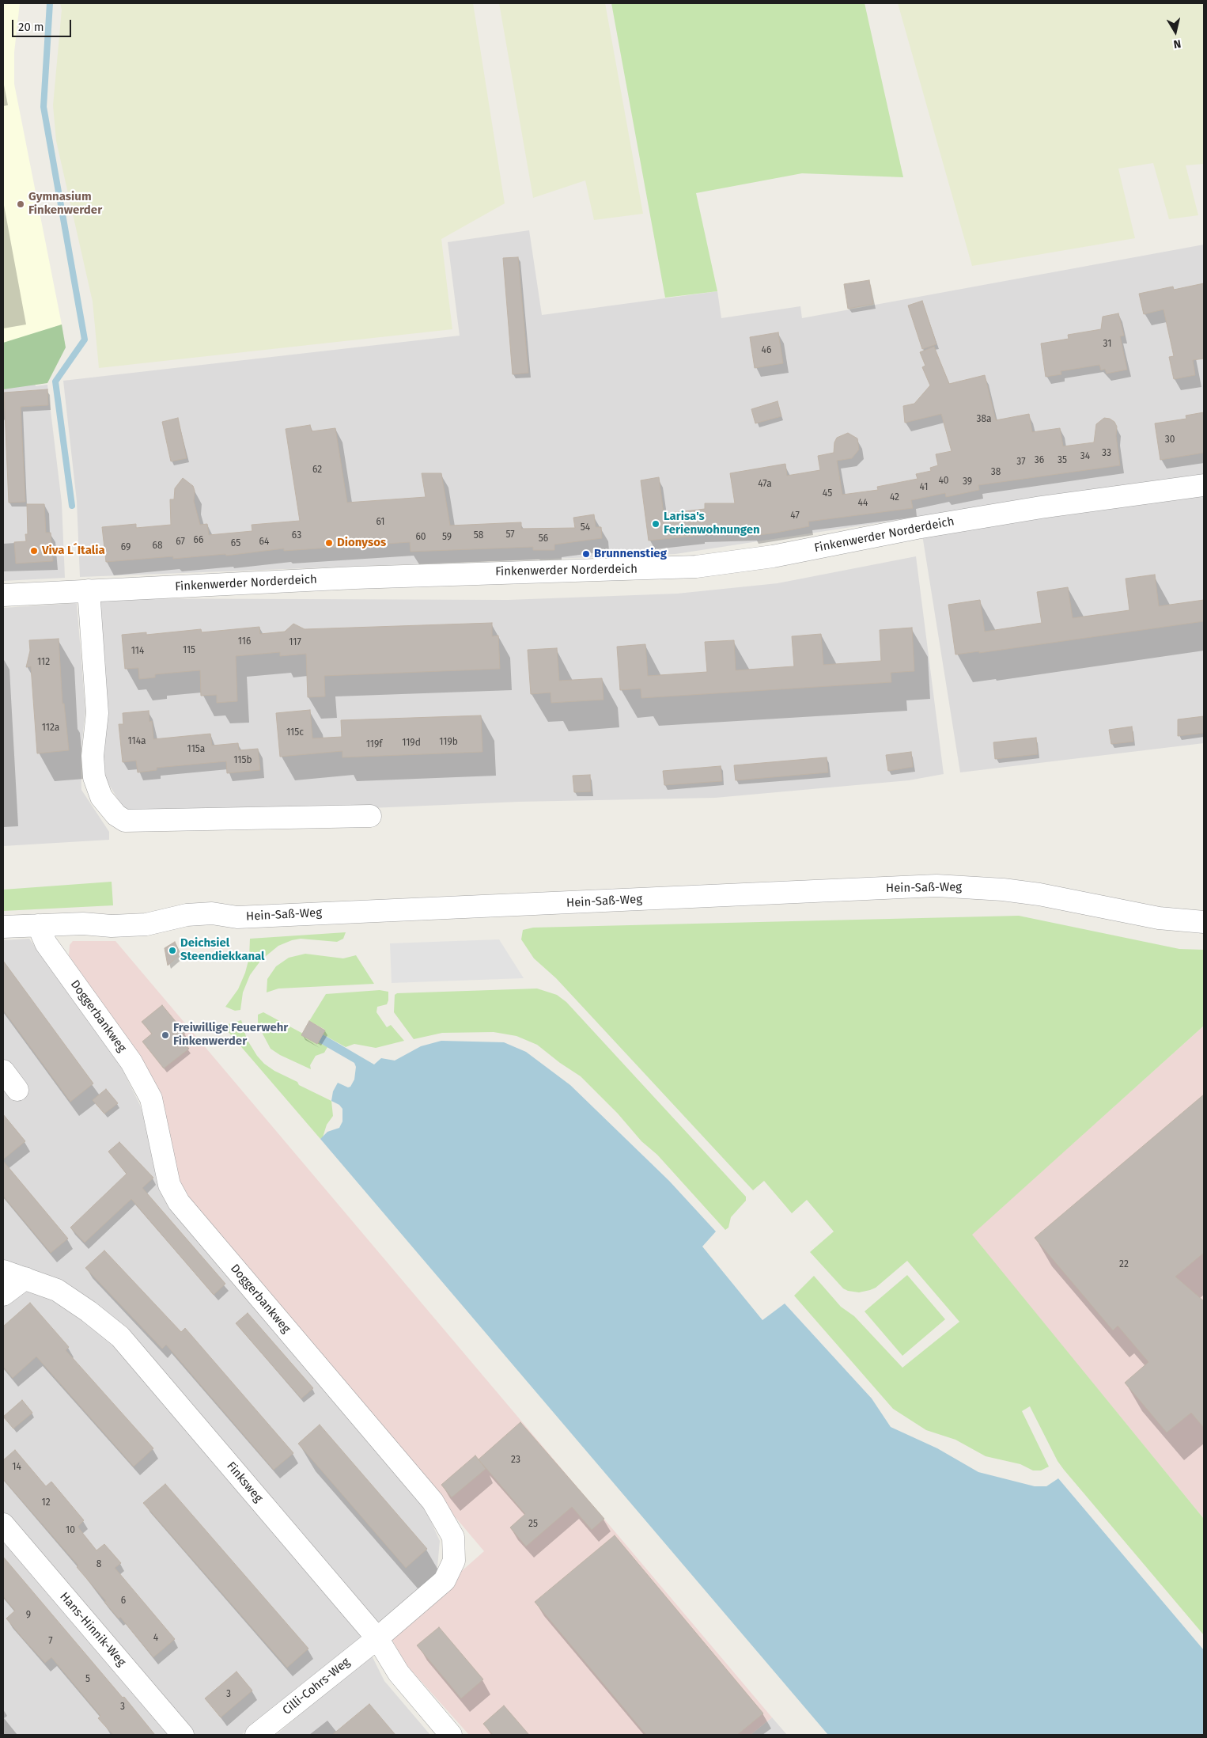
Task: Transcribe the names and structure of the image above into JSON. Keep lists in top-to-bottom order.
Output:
{
  "streets": {
    "street": [
      "Finkenwerder Norderdeich",
      "Hein-Saß-Weg",
      "Doggerbankweg",
      "Finksweg",
      "Hans-Hinnik-Weg",
      "Cilli-Cohrs-Weg"
    ]
  },
  "crossings": [
    ["Hein-Saß-Weg", "Doggerbankweg"],
    ["Doggerbankweg", "Finksweg"],
    ["Doggerbankweg", "Cilli-Cohrs-Weg"],
    ["Finksweg", "Cilli-Cohrs-Weg"]
  ],
  "places": [
    "Gymnasium Finkenwerder",
    "Larisa's Ferienwohnungen",
    "Dionysos",
    "Viva L´Italia",
    "Brunnenstieg",
    "Deichsiel Steendiekkanal",
    "Freiwillige Feuerwehr Finkenwerder"
  ],
  "house_numbers": [
    "31",
    "46",
    "38a",
    "30",
    "33",
    "34",
    "36",
    "35",
    "37",
    "62",
    "38",
    "40",
    "39",
    "47a",
    "41",
    "45",
    "42",
    "44",
    "47",
    "61",
    "54",
    "57",
    "63",
    "58",
    "60",
    "59",
    "56",
    "66",
    "67",
    "64",
    "65",
    "68",
    "69",
    "116",
    "117",
    "115",
    "114",
    "112",
    "112a",
    "115c",
    "114a",
    "119b",
    "119d",
    "119f",
    "115a",
    "115b",
    "22",
    "23",
    "14",
    "12",
    "25",
    "10",
    "8",
    "6",
    "9",
    "4",
    "7",
    "5",
    "3",
    "3"
  ],
  "scale_bar": "20 m",
  "north": "bottom"
}
